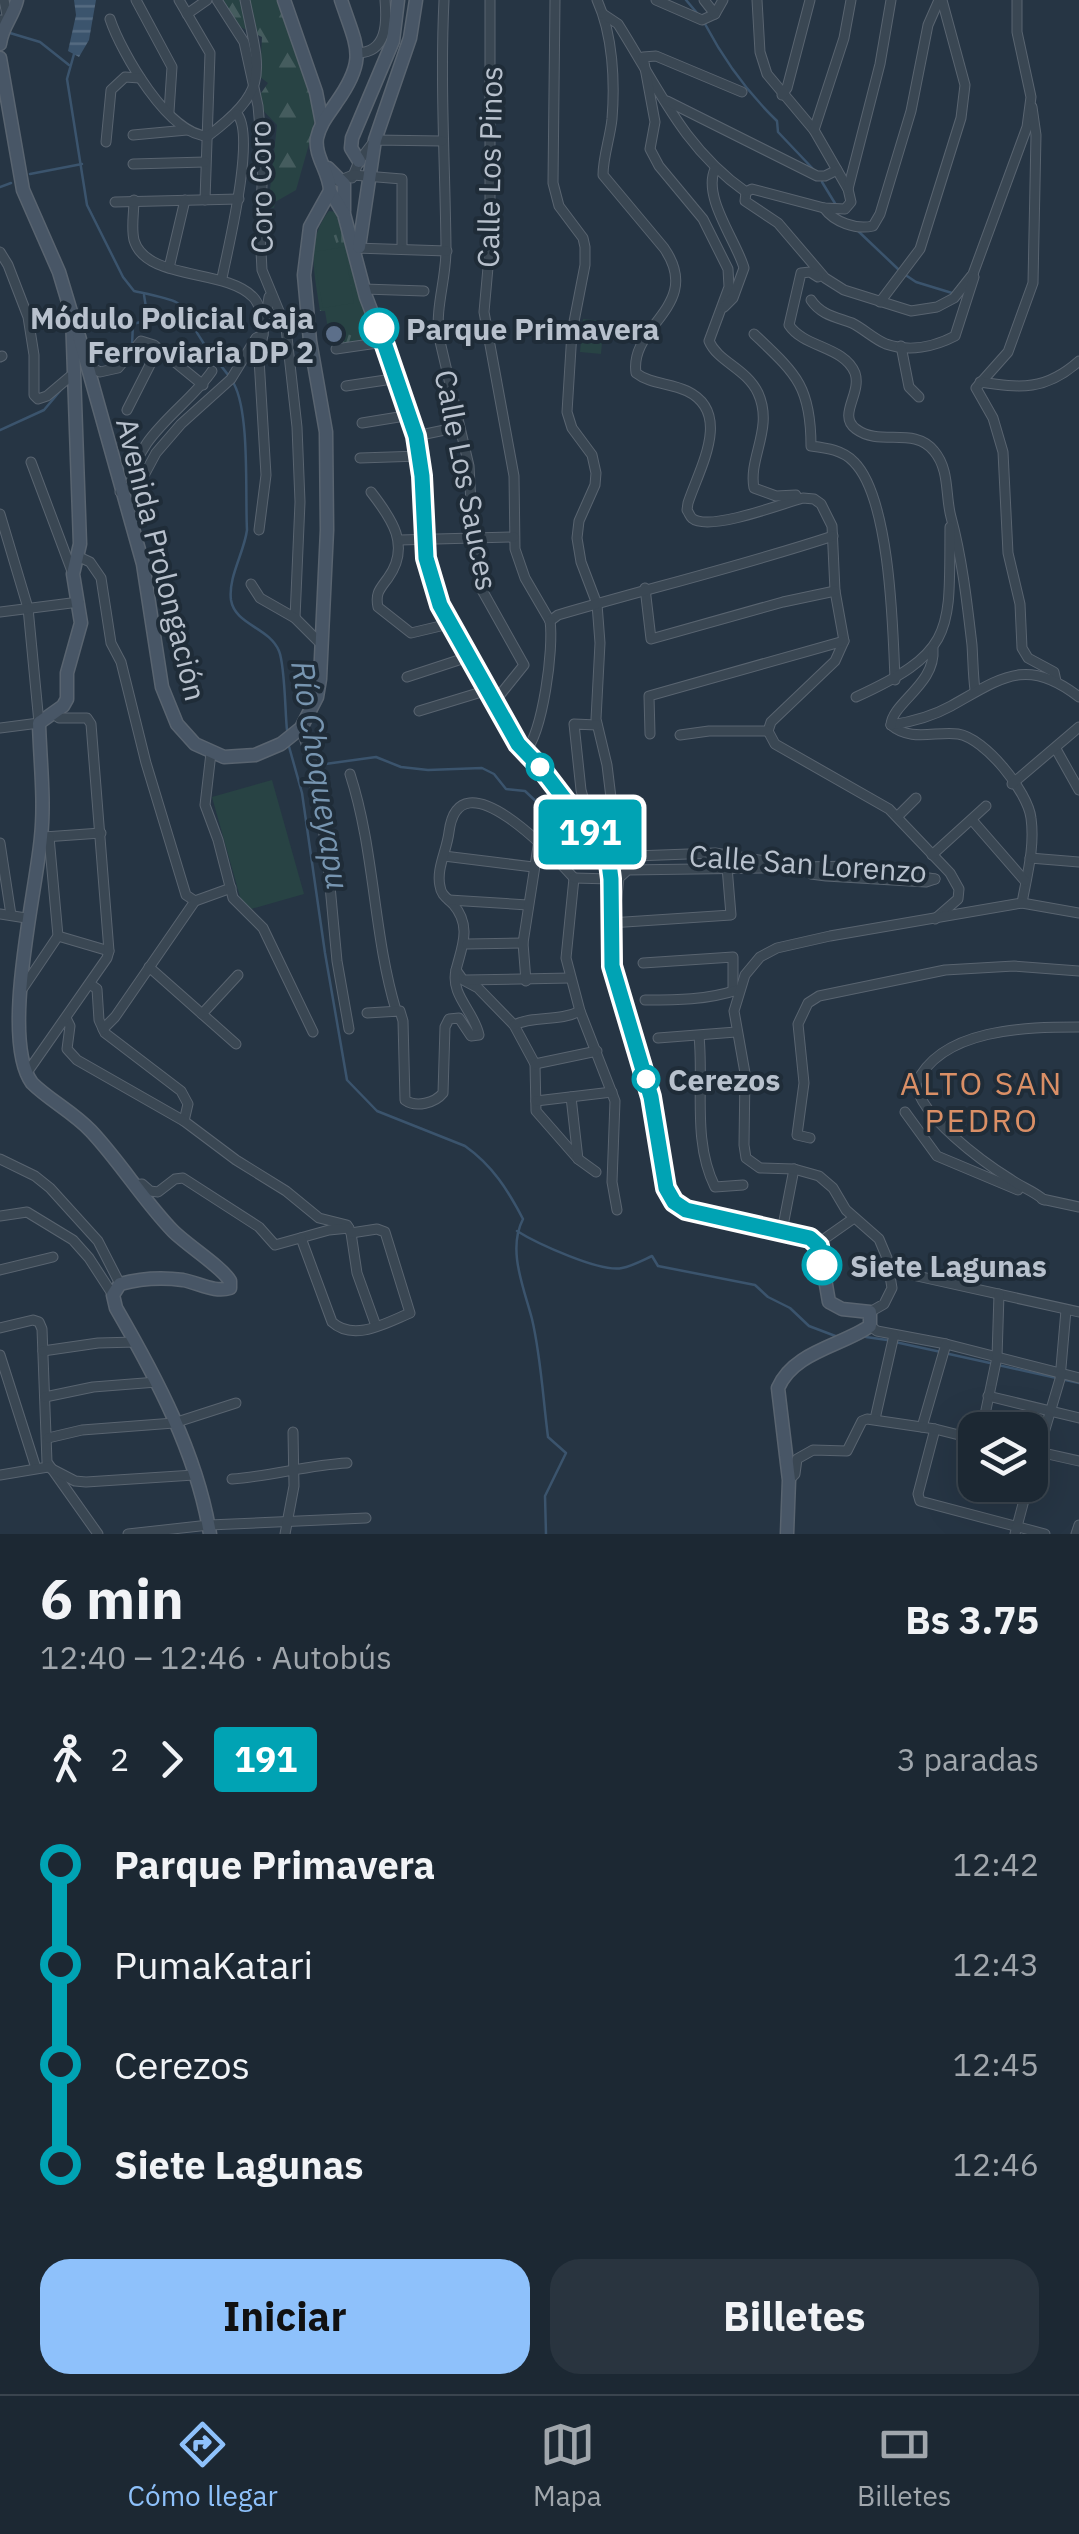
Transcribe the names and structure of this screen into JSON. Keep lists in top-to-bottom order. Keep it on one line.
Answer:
{"streets":{"street":["Calle Los Pinos","Coro Coro","Calle Los Sauces","Avenida Prolongación","Calle San Lorenzo"]},"districts":["ALTO SAN PEDRO"],"water":["Río Choqueyapu"],"places":["Parque Primavera","Módulo Policial Caja Ferroviaria DP 2","Cerezos","Siete Lagunas"],"lines":["bus line 191"],"page":{"on_map":"191","heading":["6 min","12:40 – 12:46 · Autobús","Bs 3.75"],"legs":["2","191","3 paradas"],"list":[{"name":"Parque Primavera","value":"12:42"},{"name":"PumaKatari","value":"12:43"},{"name":"Cerezos","value":"12:45"},{"name":"Siete Lagunas","value":"12:46"}],"buttons":["Iniciar","Billetes"],"tabs":["Cómo llegar","Mapa","Billetes"]}}
